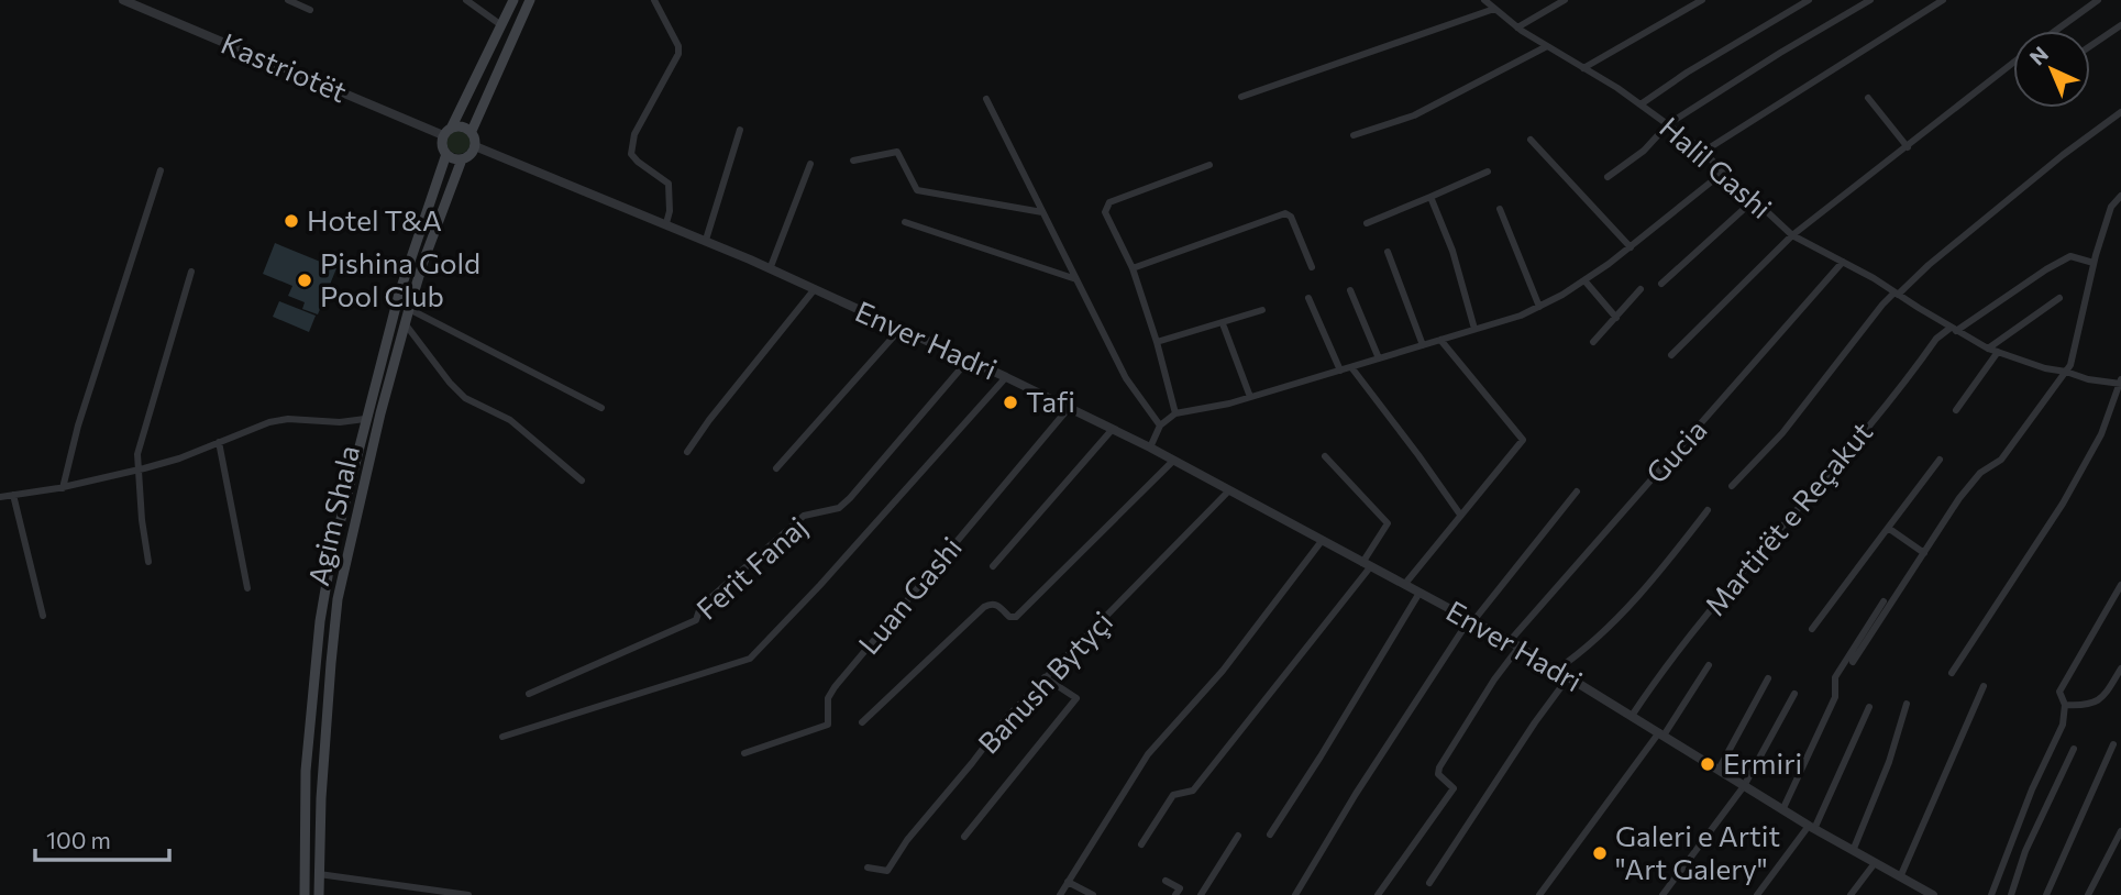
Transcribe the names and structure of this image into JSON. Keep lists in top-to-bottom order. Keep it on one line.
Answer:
{"streets":{"main road":["Agim Shala"],"street":["Kastriotët","Halil Gashi","Enver Hadri","Gucia","Martirët e Reçakut","Ferit Fanaj","Luan Gashi","Banush Bytyçi"]},"crossings":[["Kastriotët","Enver Hadri"],["Kastriotët","Agim Shala"],["Halil Gashi","Gucia"],["Halil Gashi","Martirët e Reçakut"],["Enver Hadri","Gucia"],["Enver Hadri","Agim Shala"],["Enver Hadri","Martirët e Reçakut"],["Enver Hadri","Ferit Fanaj"],["Enver Hadri","Luan Gashi"],["Enver Hadri","Banush Bytyçi"]],"places":["Hotel T&A","Pishina Gold Pool Club","Tafi","Ermiri","Galeri e Artit \"Art Galery\""],"scale_bar":"100 m","north":"top left"}
